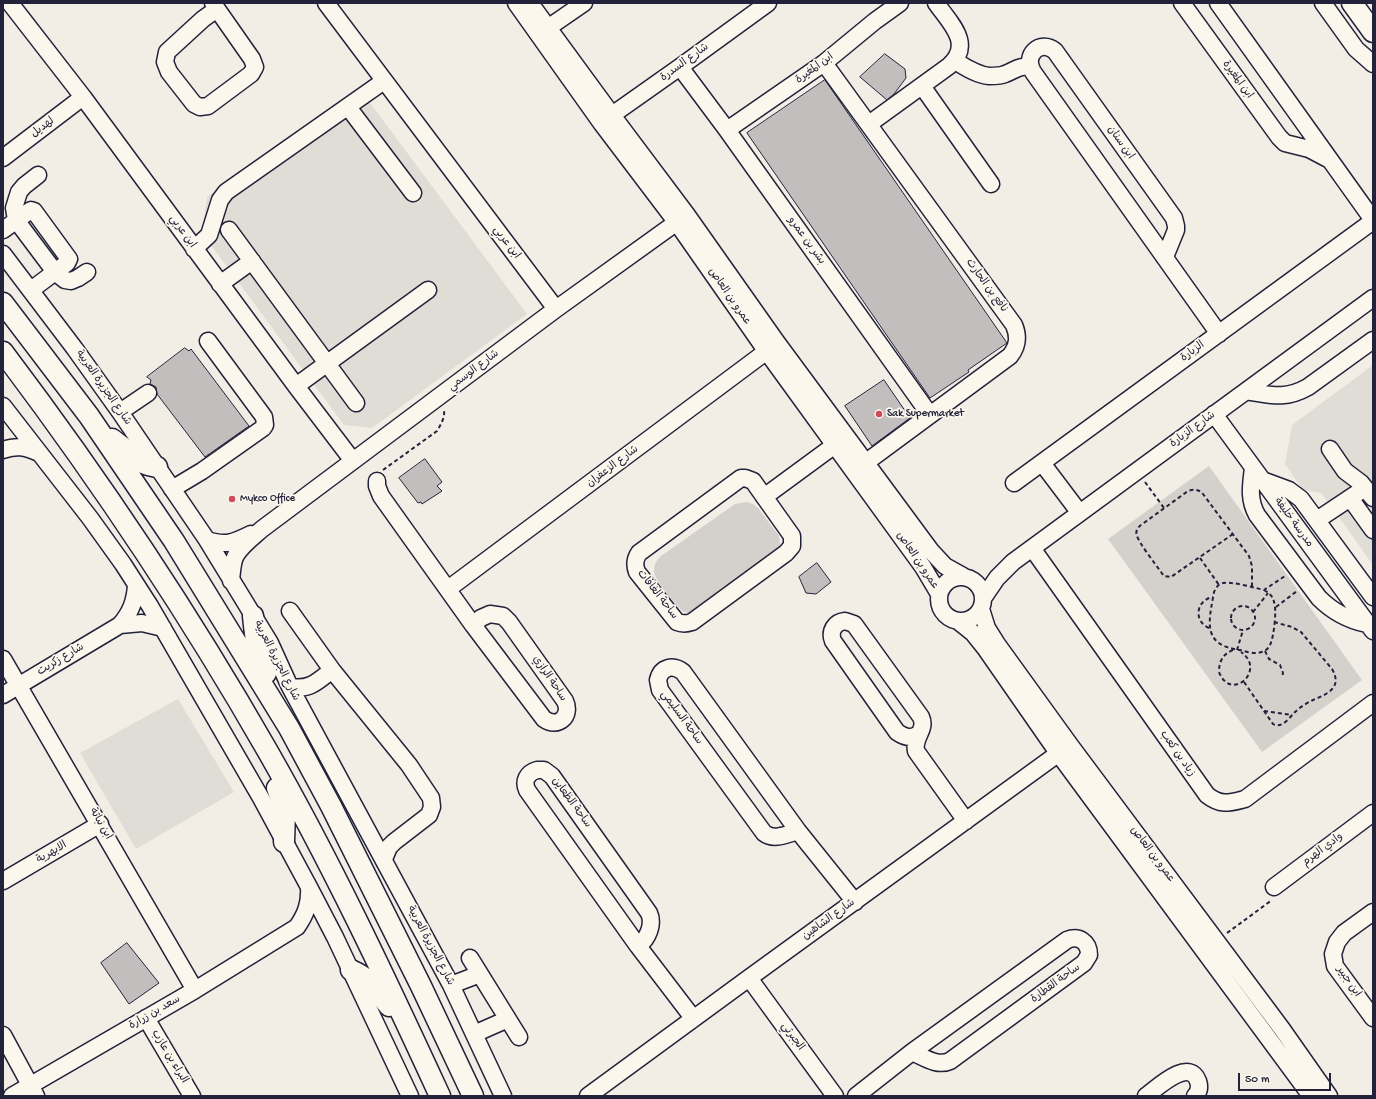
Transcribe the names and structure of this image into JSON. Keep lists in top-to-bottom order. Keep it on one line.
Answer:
{"streets":{"main road":["شارع الجزيرة العربية"],"street":["شارع السدرة","ابن المغيرة","لهديل","ابن سنان","ابن عربي","بشر بن عمرو","نافع بن الحارث","عمرو بن العاص","الزبارة","شارع الوسمي","شارع الزبارة","شارع الزعفران","مدرسة خليفة","ساحة الغافات","شارع زكريت","ساحة الرازي","ساحة السليمي","زياد بن كعب","ساحة الظعاين","ابن نباتة","وادي الهرم","الابهرية","شارع الشاهين","ابن جبير","ساحة القطارة","سعد بن زرارة","الجبرتي","البراء بن عازب"]},"crossings":[["شارع السدرة","بشر بن عمرو"],["شارع السدرة","عمرو بن العاص"],["ابن المغيرة","بشر بن عمرو"],["ابن المغيرة","نافع بن الحارث"],["ابن المغيرة","الزبارة"],["لهديل","ابن عربي"],["ابن عربي","شارع الوسمي"],["بشر بن عمرو","نافع بن الحارث"],["نافع بن الحارث","عمرو بن العاص"],["عمرو بن العاص","شارع الوسمي"],["عمرو بن العاص","شارع الزبارة"],["عمرو بن العاص","شارع الزعفران"],["عمرو بن العاص","شارع الشاهين"],["شارع الوسمي","شارع الجزيرة العربية"],["شارع الزبارة","مدرسة خليفة"],["شارع الزبارة","زياد بن كعب"],["شارع الزعفران","ساحة الرازي"],["شارع زكريت","ابن نباتة"],["ساحة السليمي","شارع الشاهين"],["ساحة الظعاين","شارع الشاهين"],["ابن نباتة","الابهرية"],["ابن نباتة","سعد بن زرارة"],["شارع الشاهين","الجبرتي"],["سعد بن زرارة","البراء بن عازب"]],"places":["Sak Supermarket","Mykco Office"],"scale_bar":"50 m"}
